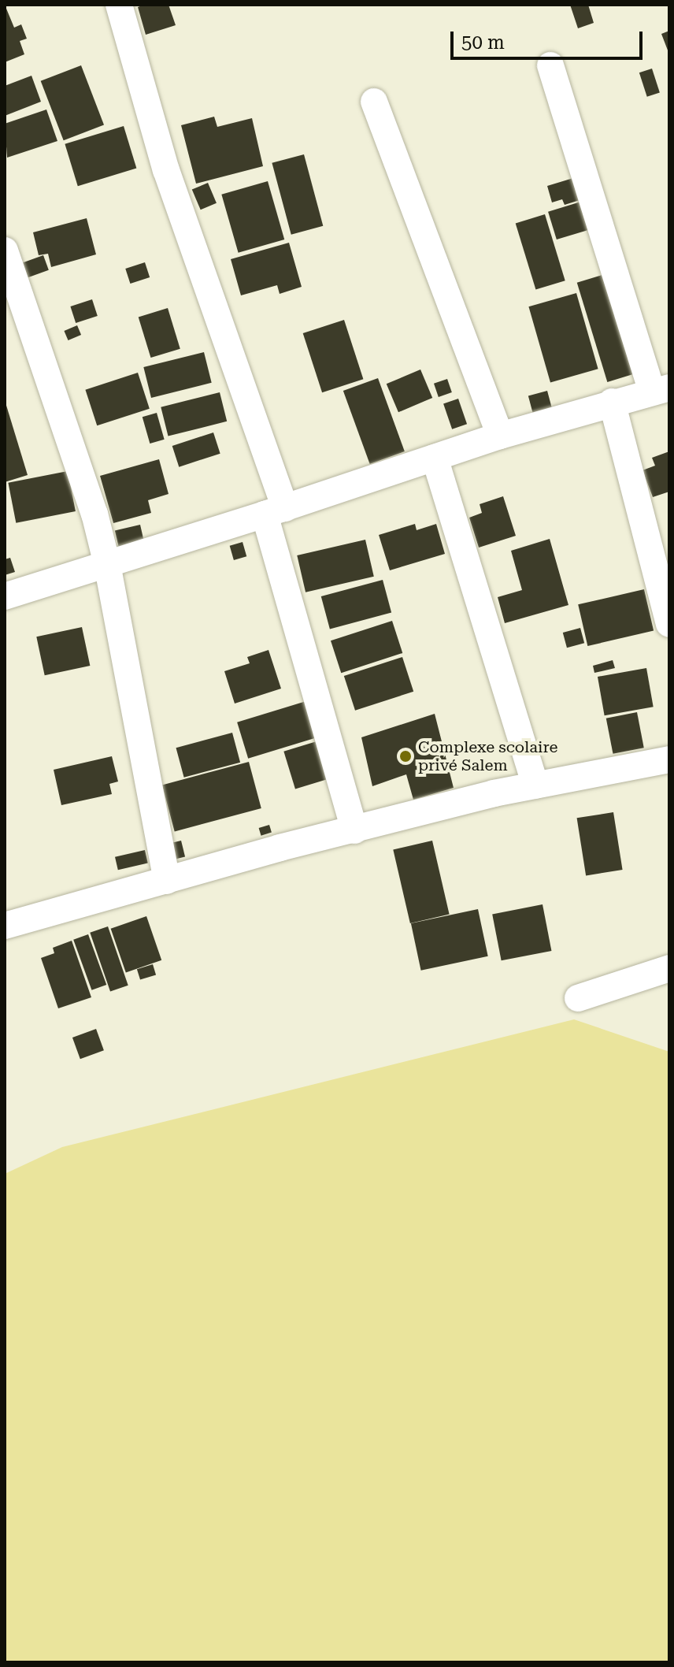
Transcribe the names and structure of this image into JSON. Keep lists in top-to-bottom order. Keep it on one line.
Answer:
{"places":["Complexe scolaire privé Salem"],"scale_bar":"50 m"}
